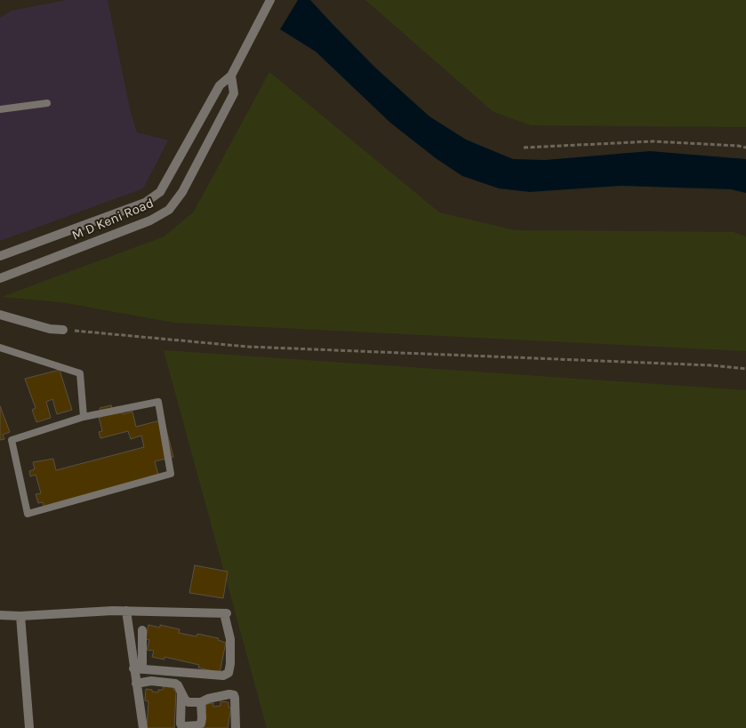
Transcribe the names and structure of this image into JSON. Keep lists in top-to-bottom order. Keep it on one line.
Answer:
{"streets":{"street":["M D Keni Road"]}}
